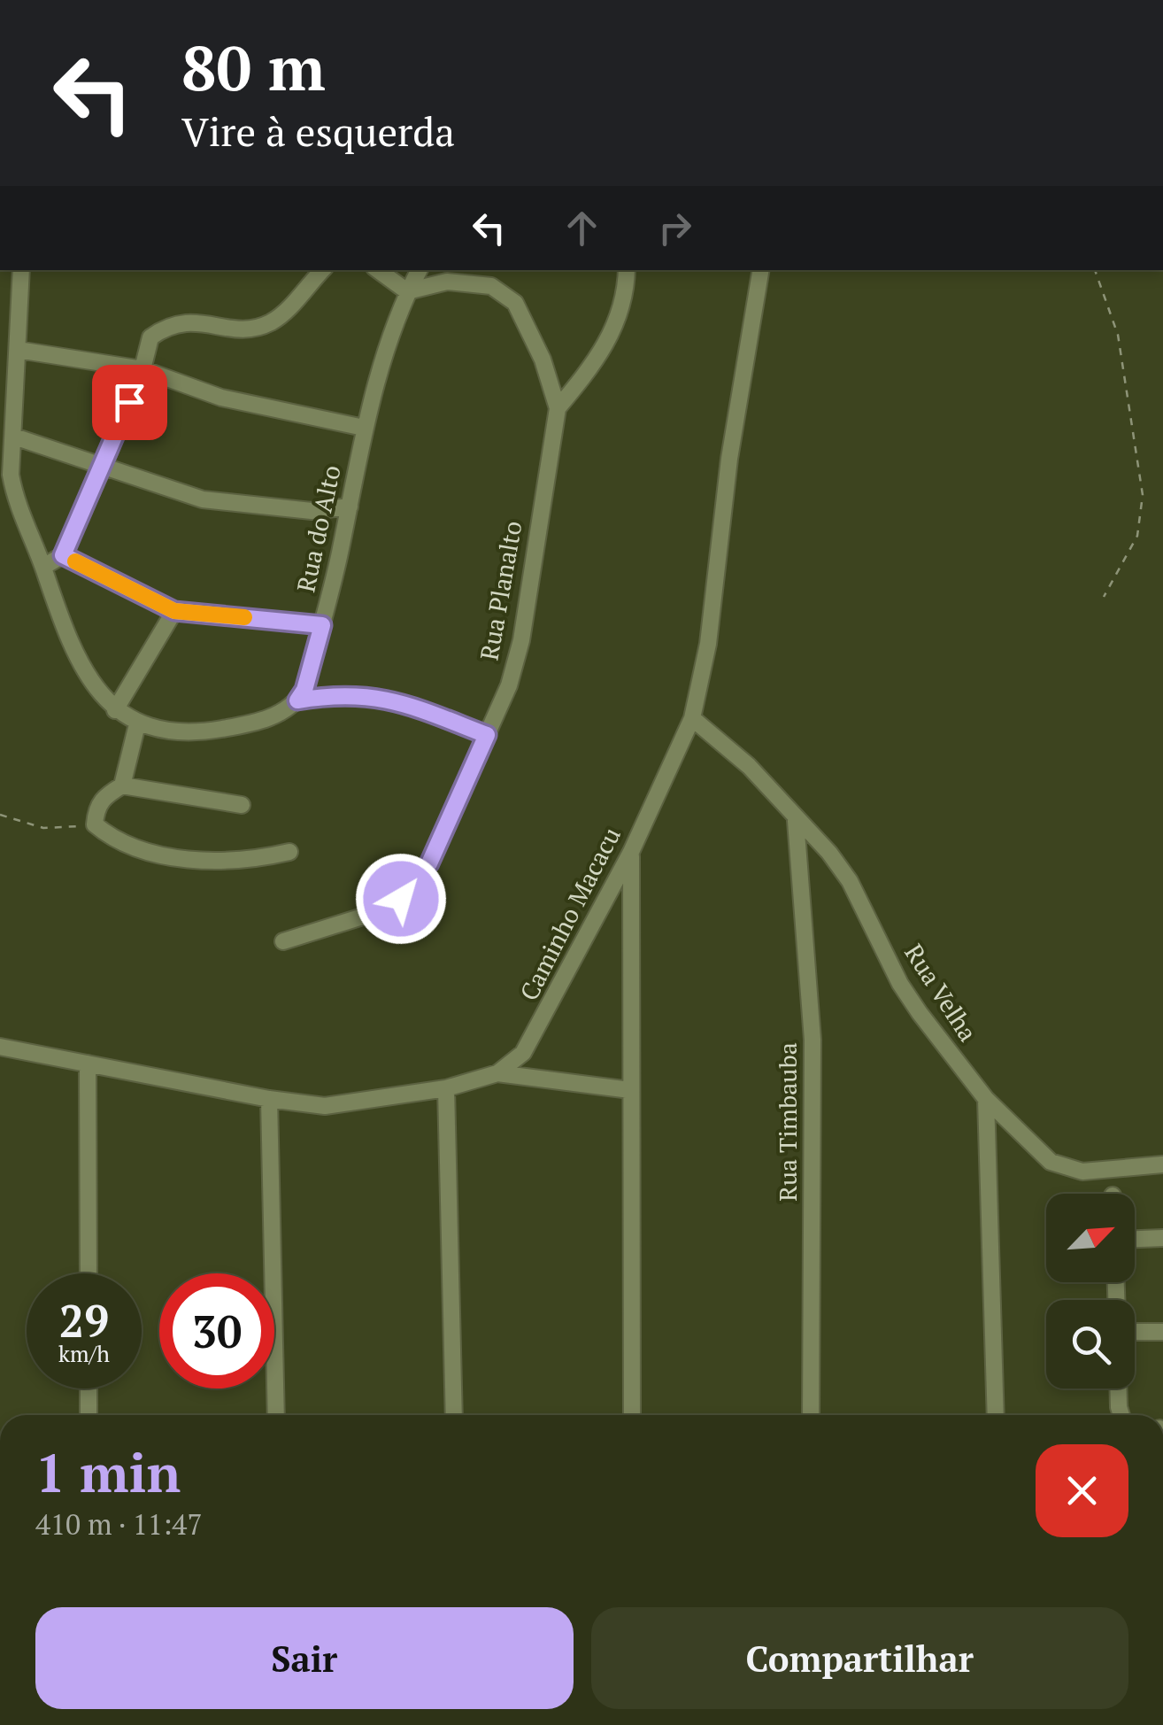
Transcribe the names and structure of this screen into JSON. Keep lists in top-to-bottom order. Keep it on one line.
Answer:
{"streets":{"street":["Rua do Alto","Rua Planalto","Caminho Macacu","Rua Velha","Rua Timbauba"]},"crossings":[["Rua do Alto","Rua Planalto"],["Caminho Macacu","Rua Velha"],["Rua Velha","Rua Timbauba"]],"north":"top right","page":{"turn":["80 m","Vire à esquerda"],"speed":"29 km/h","limit":"30","heading":["1 min","410 m · 11:47"],"buttons":["Sair","Compartilhar"]}}
